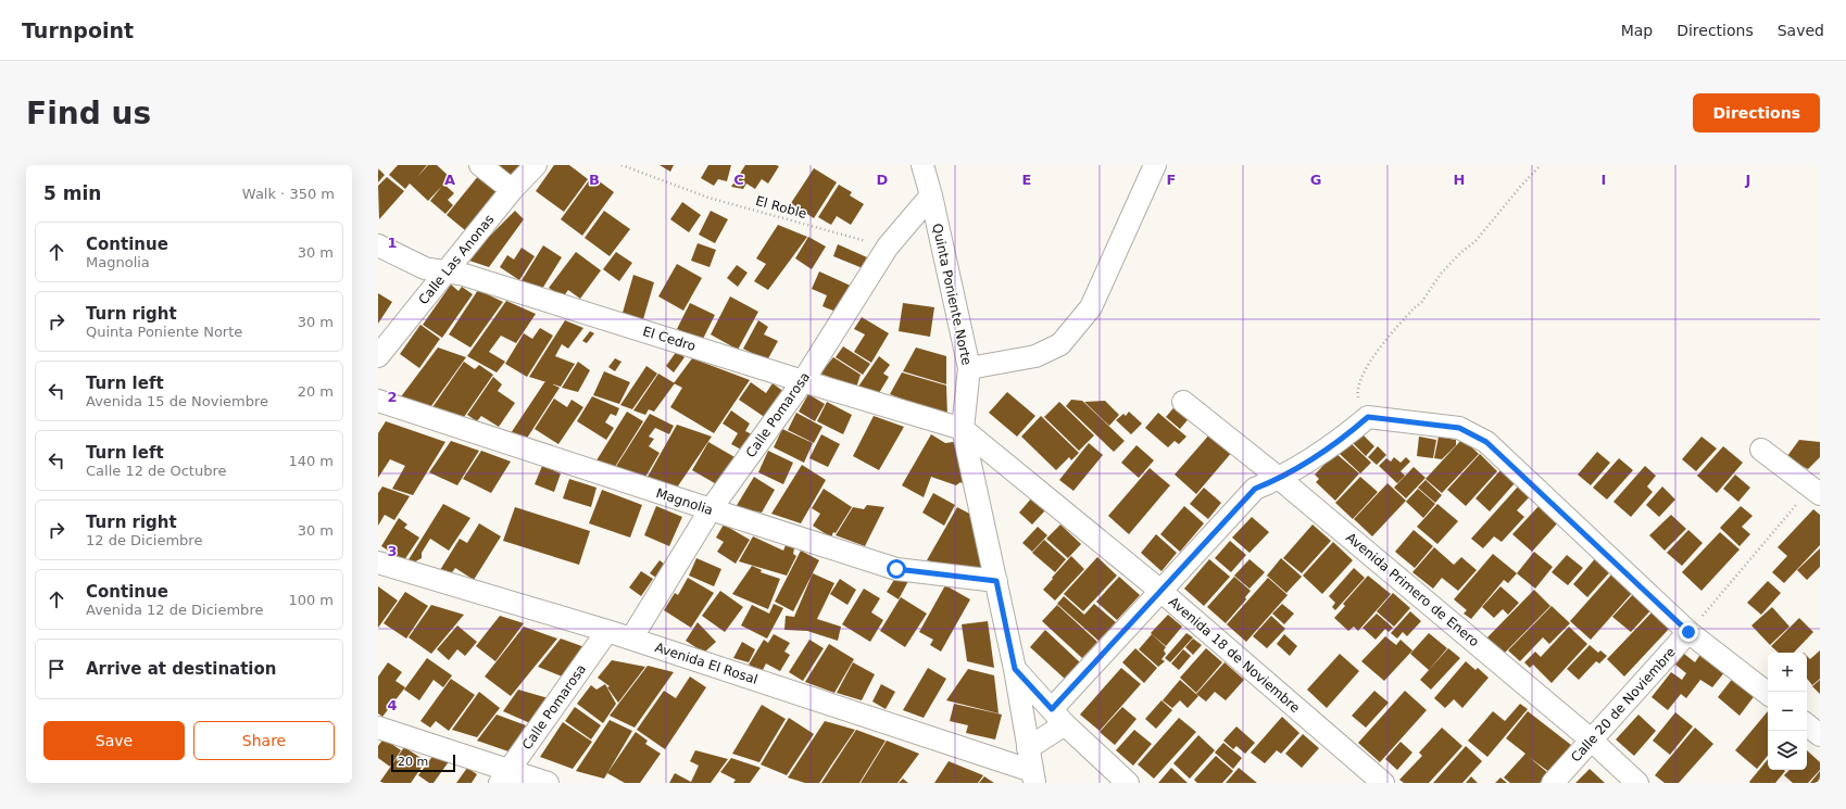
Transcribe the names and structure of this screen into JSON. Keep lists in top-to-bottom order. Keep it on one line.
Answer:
{"streets":{"street":["Calle Las Anonas","Quinta Poniente Norte","El Cedro","Calle Pomarosa","Magnolia","Avenida Primero de Enero","Avenida 18 de Noviembre","Avenida El Rosal","Calle 20 de Noviembre"],"path":["El Roble"]},"crossings":[["El Roble","Calle Pomarosa"],["Calle Las Anonas","El Cedro"],["Quinta Poniente Norte","El Cedro"],["Quinta Poniente Norte","Calle Pomarosa"],["Quinta Poniente Norte","Magnolia"],["Quinta Poniente Norte","Avenida 18 de Noviembre"],["Quinta Poniente Norte","Avenida El Rosal"],["El Cedro","Calle Pomarosa"],["El Cedro","Avenida 18 de Noviembre"],["Calle Pomarosa","Magnolia"],["Calle Pomarosa","Avenida El Rosal"],["Avenida Primero de Enero","Calle 20 de Noviembre"]],"scale_bar":"20 m","page":{"header":"Turnpoint","nav":["Map","Directions","Saved"],"buttons":["Directions",["Save","Share"]],"title":"Find us","heading":["5 min","Walk · 350 m"],"list":[["Continue","Magnolia","30 m"],["Turn right","Quinta Poniente Norte","30 m"],["Turn left","Avenida 15 de Noviembre","20 m"],["Turn left","Calle 12 de Octubre","140 m"],["Turn right","12 de Diciembre","30 m"],["Continue","Avenida 12 de Diciembre","100 m"],"Arrive at destination"],"map_buttons":["+","−"],"scale":"20 m"},"grid":{"columns":["A","B","C","D","E","F","G","H","I","J"],"rows":["1","2","3","4"]}}
